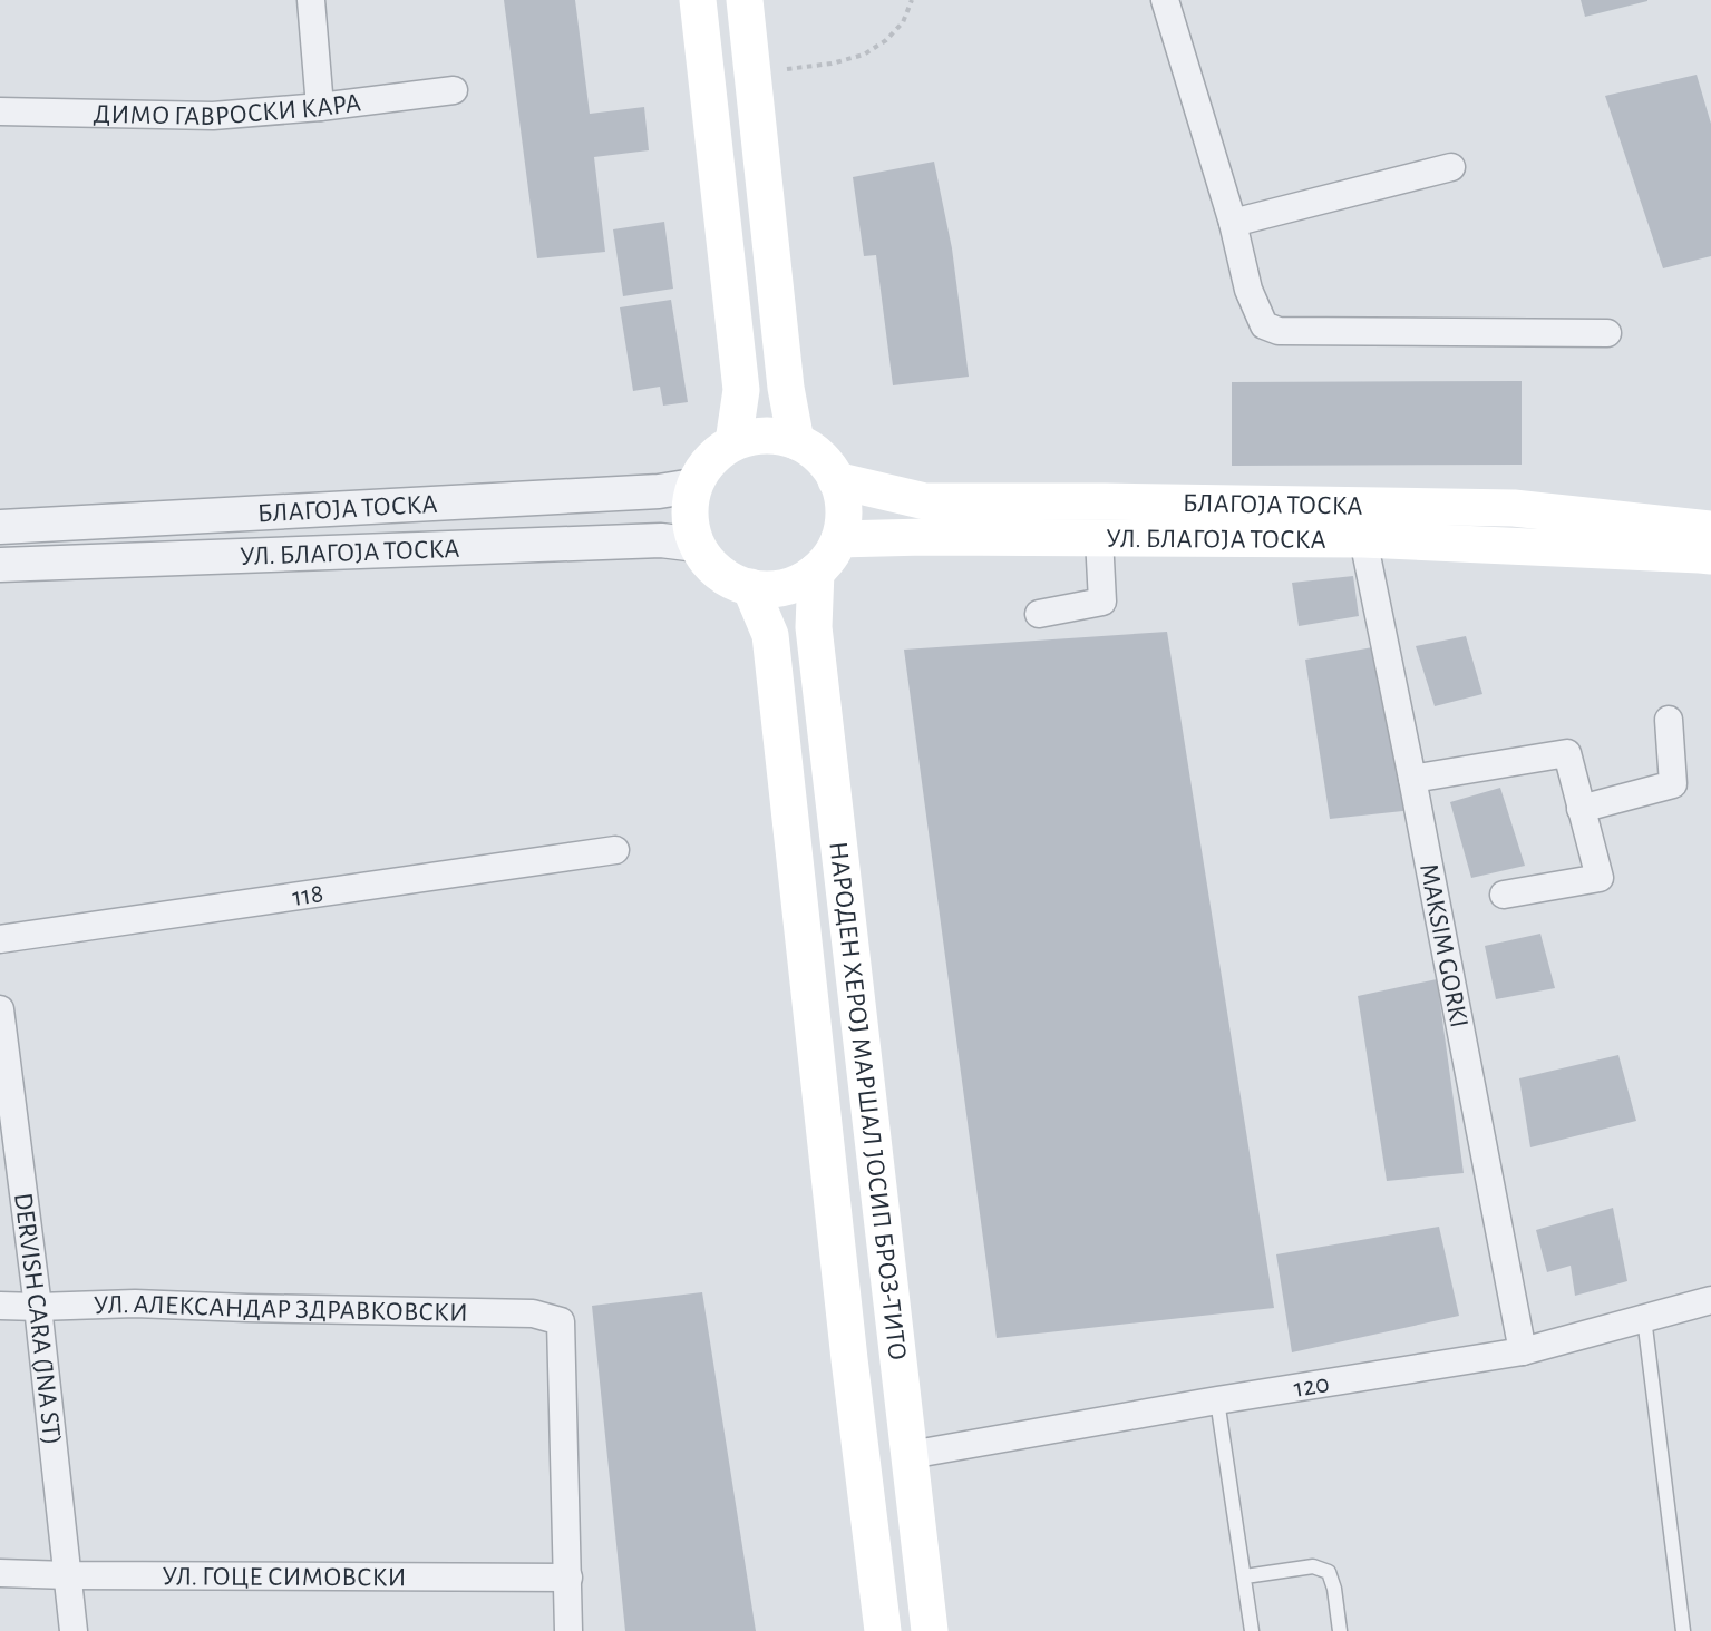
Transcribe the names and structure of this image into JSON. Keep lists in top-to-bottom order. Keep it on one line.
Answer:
{"streets":{"main road":["БЛАГОЈА ТОСКА","УЛ. БЛАГОЈА ТОСКА","НАРОДЕН ХЕРОЈ МАРШАЛ ЈОСИП БРОЗ-ТИТО"],"street":["ДИМО ГАВРОСКИ КАРА","118","MAKSIM GORKI","УЛ. АЛЕКСАНДАР ЗДРАВКОВСКИ","DERVISH CARA (JNA ST)","120","УЛ. ГОЦЕ СИМОВСКИ"]},"crossings":[["БЛАГОЈА ТОСКА","УЛ. БЛАГОЈА ТОСКА"],["БЛАГОЈА ТОСКА","НАРОДЕН ХЕРОЈ МАРШАЛ ЈОСИП БРОЗ-ТИТО"],["УЛ. БЛАГОЈА ТОСКА","MAKSIM GORKI"],["УЛ. БЛАГОЈА ТОСКА","НАРОДЕН ХЕРОЈ МАРШАЛ ЈОСИП БРОЗ-ТИТО"],["MAKSIM GORKI","120"],["НАРОДЕН ХЕРОЈ МАРШАЛ ЈОСИП БРОЗ-ТИТО","120"],["УЛ. АЛЕКСАНДАР ЗДРАВКОВСКИ","DERVISH CARA (JNA ST)"],["УЛ. АЛЕКСАНДАР ЗДРАВКОВСКИ","УЛ. ГОЦЕ СИМОВСКИ"],["DERVISH CARA (JNA ST)","УЛ. ГОЦЕ СИМОВСКИ"]]}
